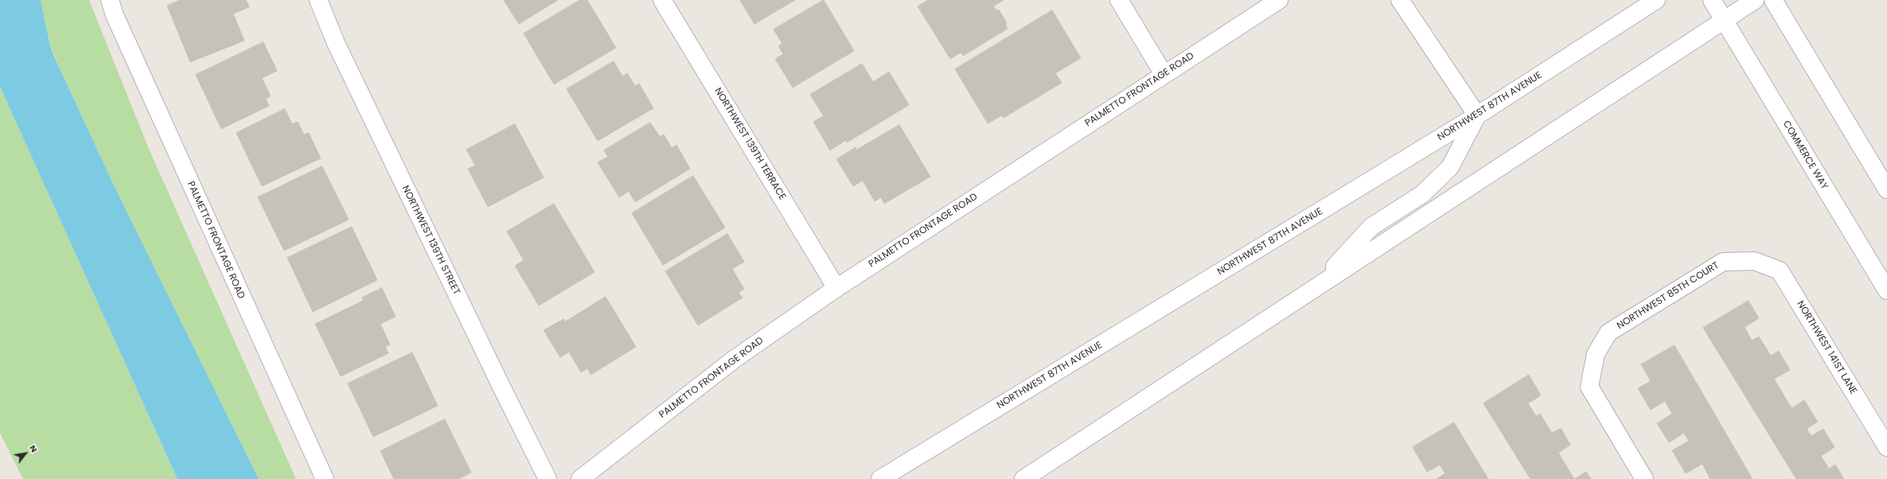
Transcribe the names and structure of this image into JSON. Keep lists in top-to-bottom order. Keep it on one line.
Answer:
{"streets":{"street":["PALMETTO FRONTAGE ROAD","NORTHWEST 87TH AVENUE","NORTHWEST 139TH TERRACE","COMMERCE WAY","NORTHWEST 139TH STREET","NORTHWEST 85TH COURT","NORTHWEST 141ST LANE"]},"crossings":[["PALMETTO FRONTAGE ROAD","NORTHWEST 139TH TERRACE"],["NORTHWEST 85TH COURT","NORTHWEST 141ST LANE"]],"north":"top right"}
